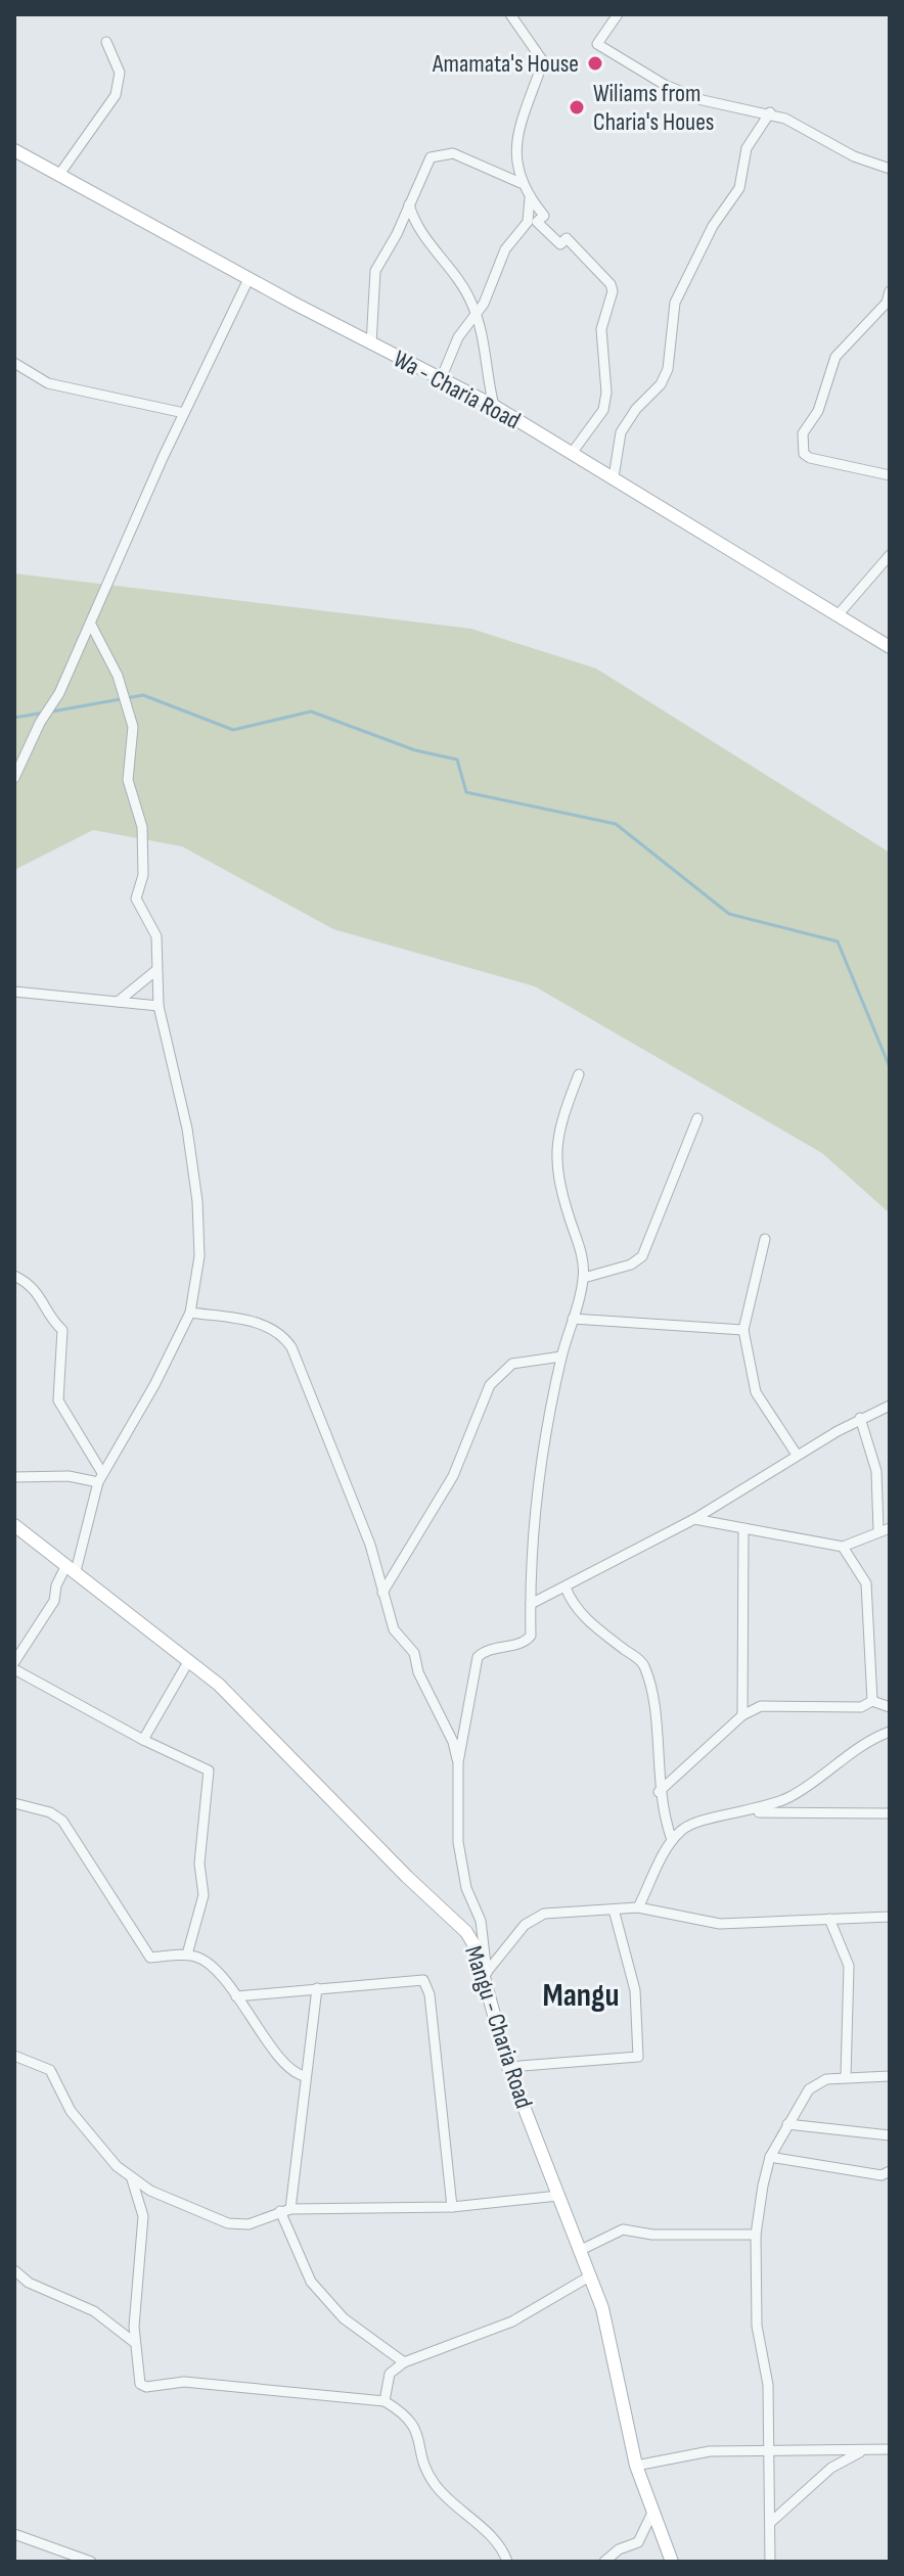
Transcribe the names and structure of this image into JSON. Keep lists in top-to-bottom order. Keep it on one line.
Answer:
{"streets":{"street":["Wa - Charia Road","Mangu - Charia Road"]},"districts":["Mangu"],"places":["Amamata's House","Wiliams from Charia's Houes"]}
